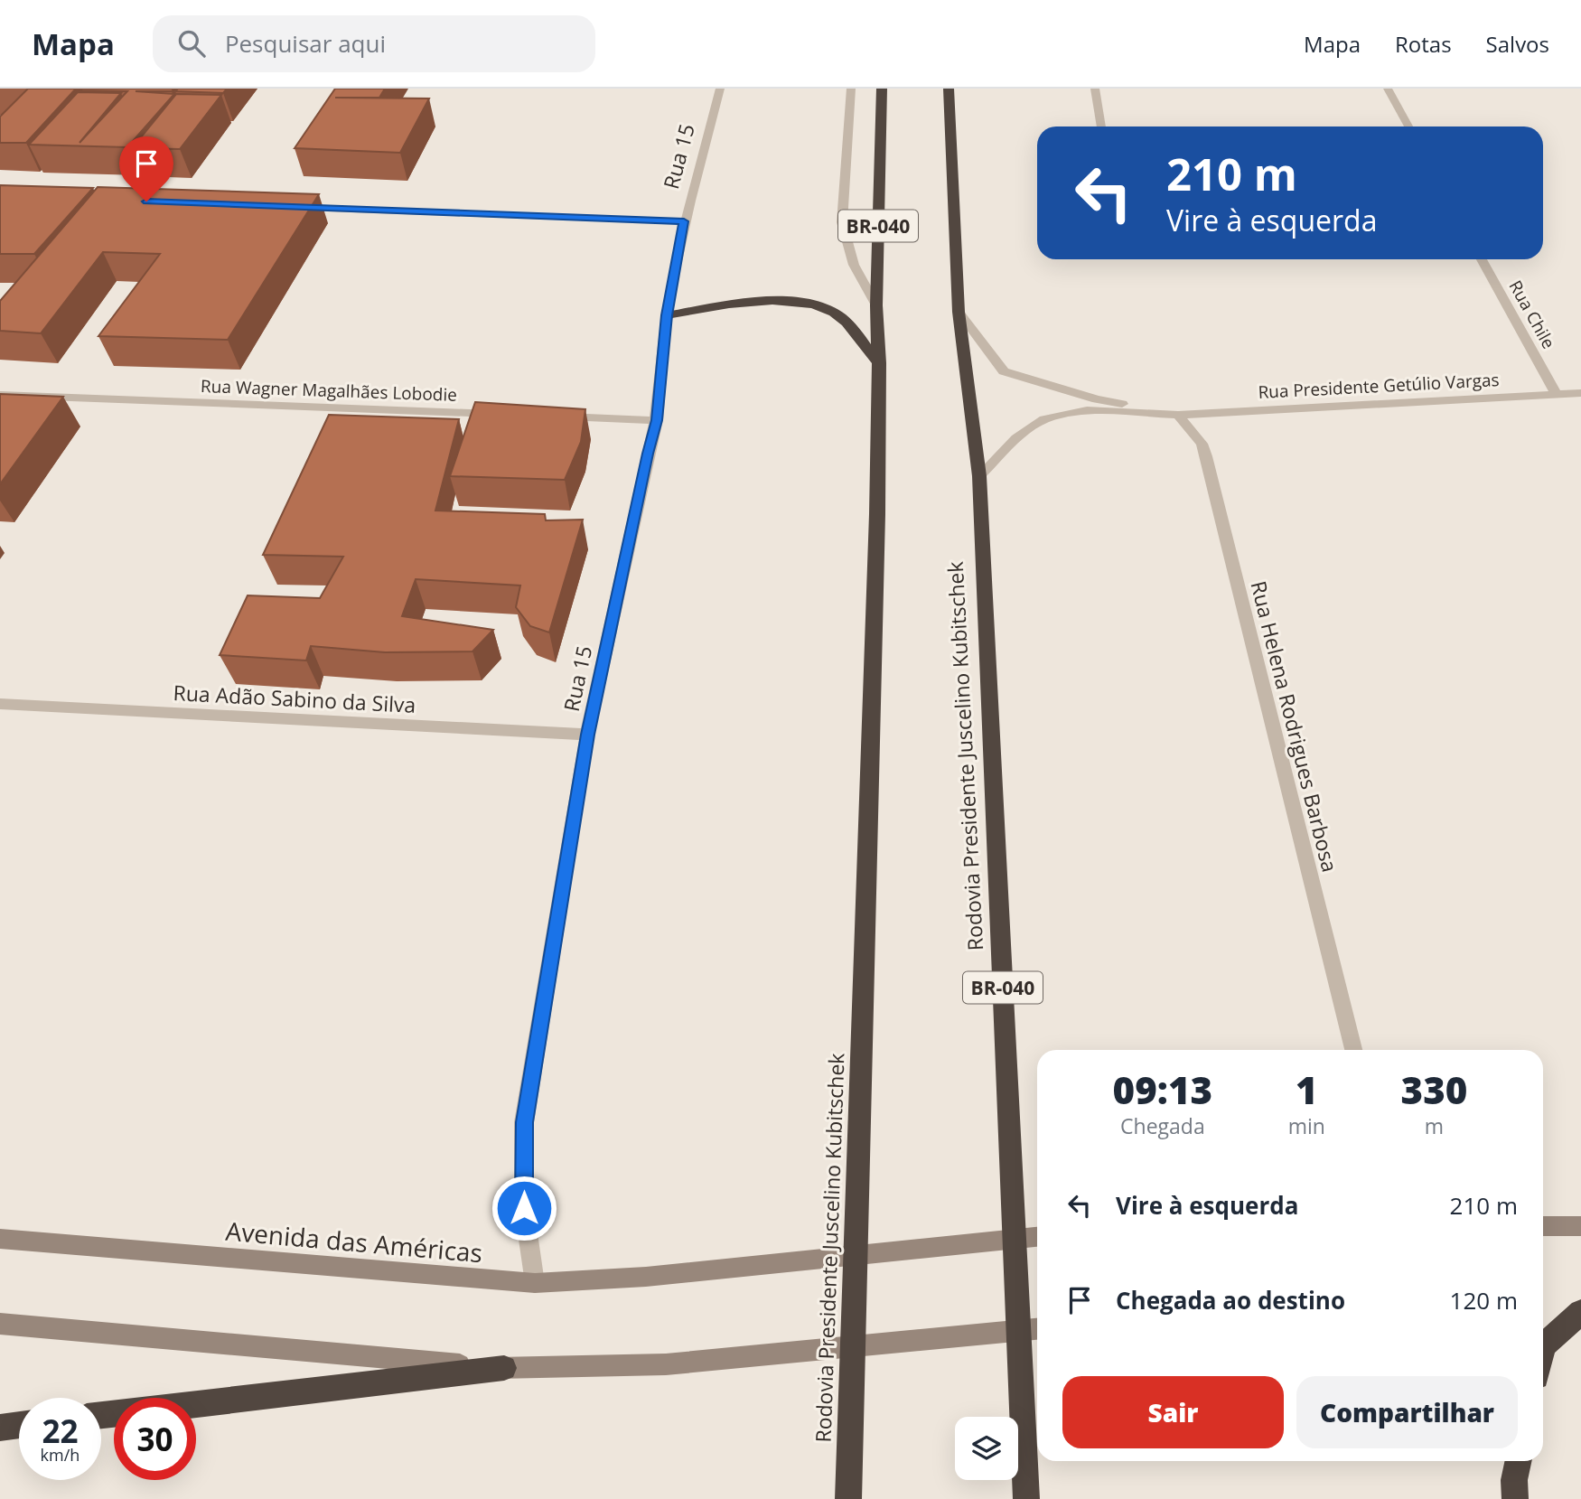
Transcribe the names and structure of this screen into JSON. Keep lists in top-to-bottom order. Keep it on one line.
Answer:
{"streets":{"highway":["BR-040","Rodovia Presidente Juscelino Kubitschek"],"main road":["Avenida das Américas"],"street":["Rua 15","Rua Chile","Rua Presidente Getúlio Vargas","Rua Wagner Magalhães Lobodie","Rua Adão Sabino da Silva","Rua Helena Rodrigues Barbosa"]},"crossings":[["Rua 15","Rua Adão Sabino da Silva"],["Rua 15","Avenida das Américas"],["Rua Chile","Rua Presidente Getúlio Vargas"],["Rua Presidente Getúlio Vargas","Rua Helena Rodrigues Barbosa"],["Rua Presidente Getúlio Vargas","Rodovia Presidente Juscelino Kubitschek"]],"page":{"header":"Mapa","search":"Pesquisar aqui","nav":["Mapa","Rotas","Salvos"],"turn":["210 m","Vire à esquerda"],"eta":["09:13","Chegada","1","min","330","m"],"list":[{"name":"Vire à esquerda","value":"210 m"},{"name":"Chegada ao destino","value":"120 m"}],"buttons":["Sair","Compartilhar"],"speed":"22 km/h","limit":"30"}}
